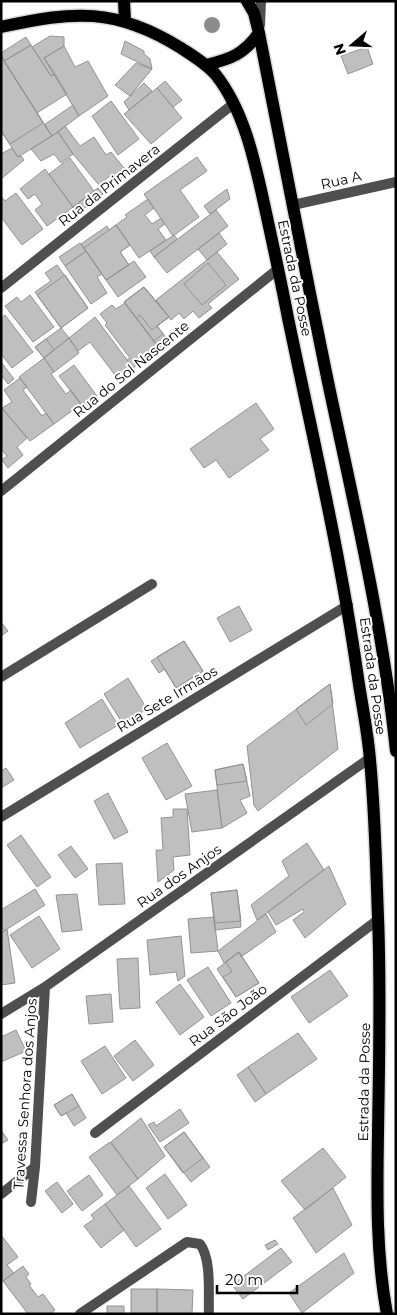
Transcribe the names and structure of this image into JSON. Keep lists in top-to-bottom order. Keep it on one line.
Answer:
{"streets":{"main road":["Estrada da Posse"],"street":["Rua A","Rua da Primavera","Rua do Sol Nascente","Rua Sete Irmãos","Rua dos Anjos","Rua São João","Travessa Senhora dos Anjos"]},"crossings":[["Rua A","Estrada da Posse"],["Rua da Primavera","Estrada da Posse"],["Estrada da Posse","Rua do Sol Nascente"],["Estrada da Posse","Rua Sete Irmãos"],["Estrada da Posse","Rua dos Anjos"],["Estrada da Posse","Rua São João"],["Rua dos Anjos","Travessa Senhora dos Anjos"]],"scale_bar":"20 m","north":"left"}
